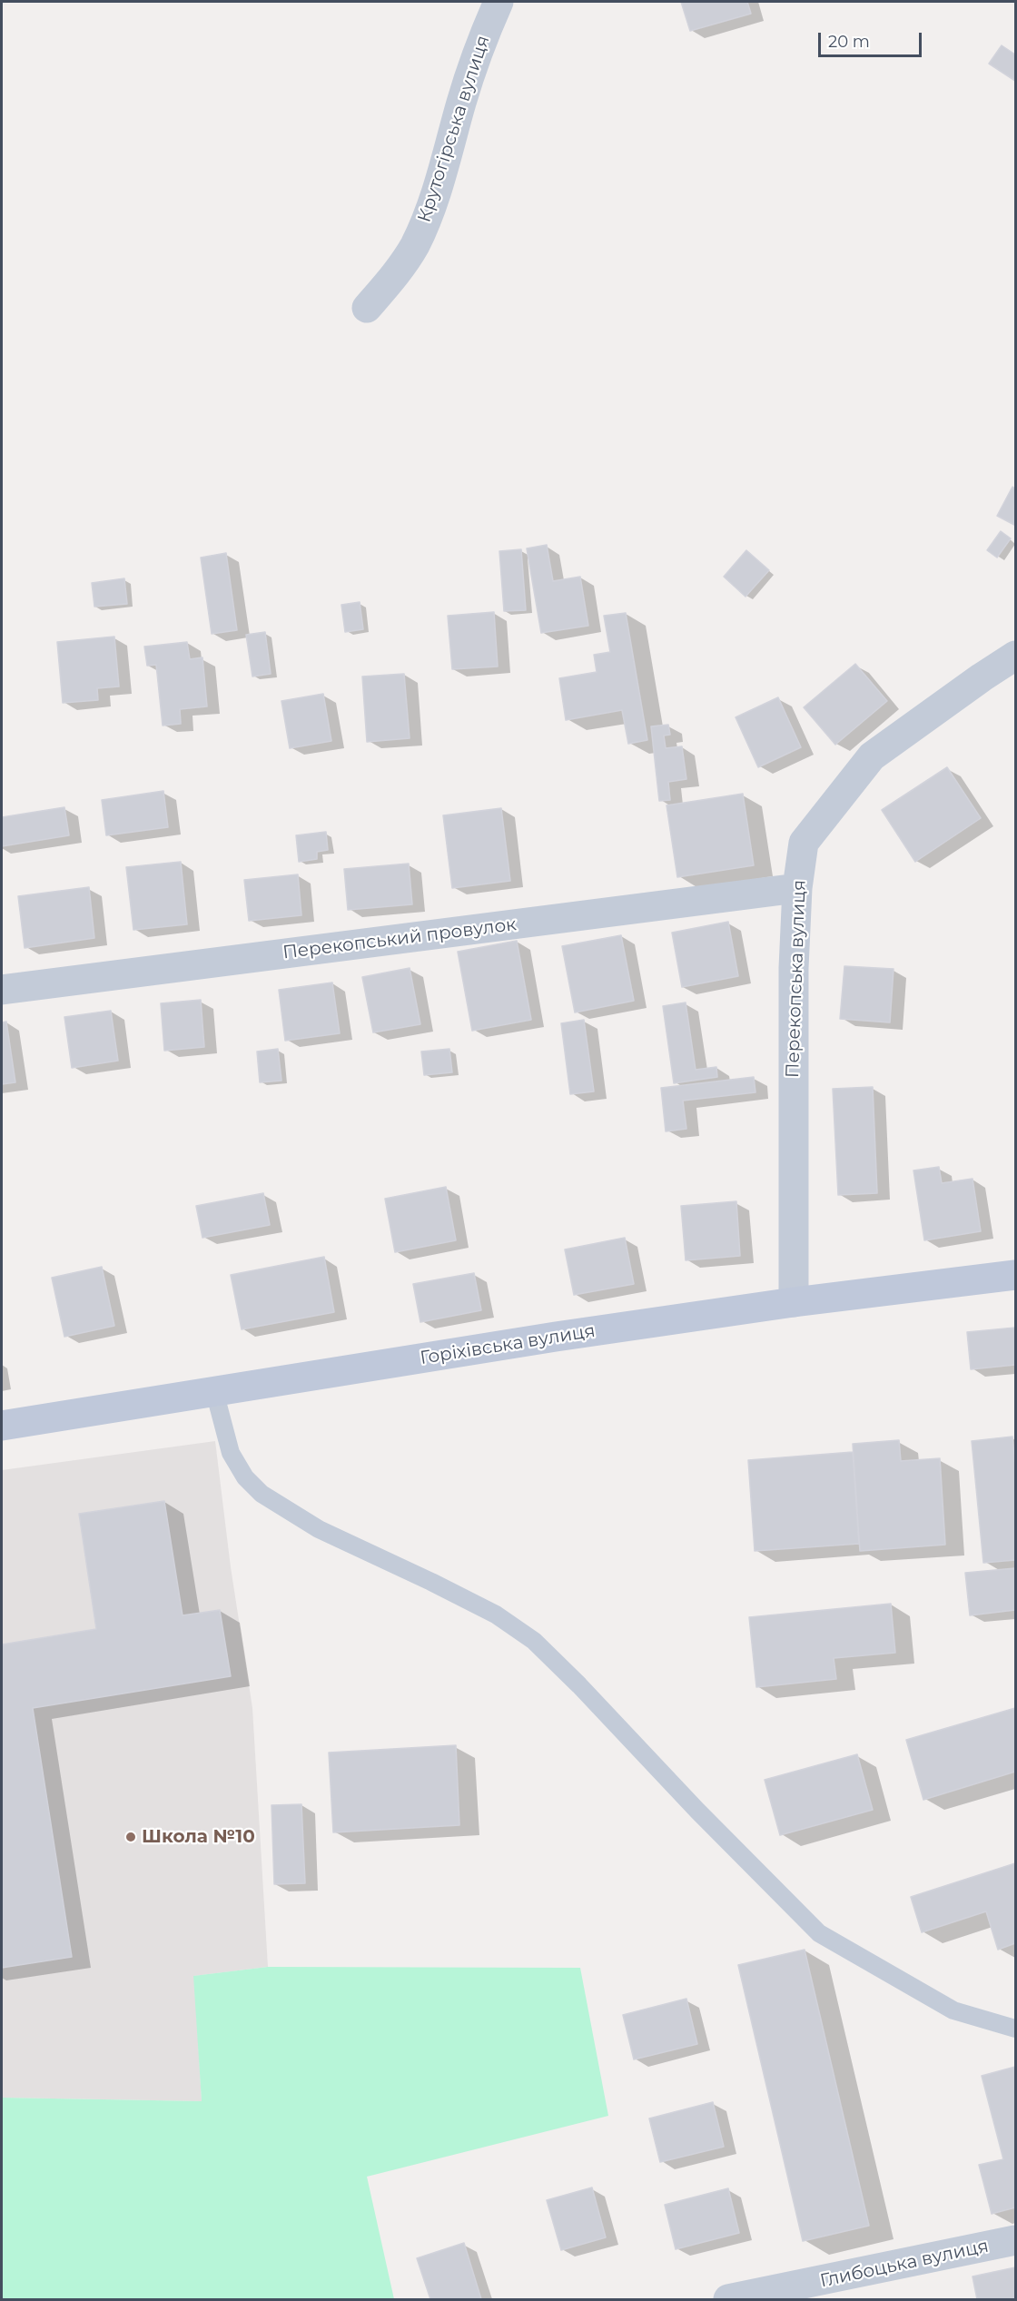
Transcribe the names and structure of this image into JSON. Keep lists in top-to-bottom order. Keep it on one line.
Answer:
{"streets":{"street":["Крутогірська вулиця","Перекопський провулок","Перекопська вулиця","Горіхівська вулиця","Глибоцька вулиця"]},"crossings":[["Перекопський провулок","Перекопська вулиця"],["Перекопська вулиця","Горіхівська вулиця"]],"places":["Школа №10"],"scale_bar":"20 m"}
